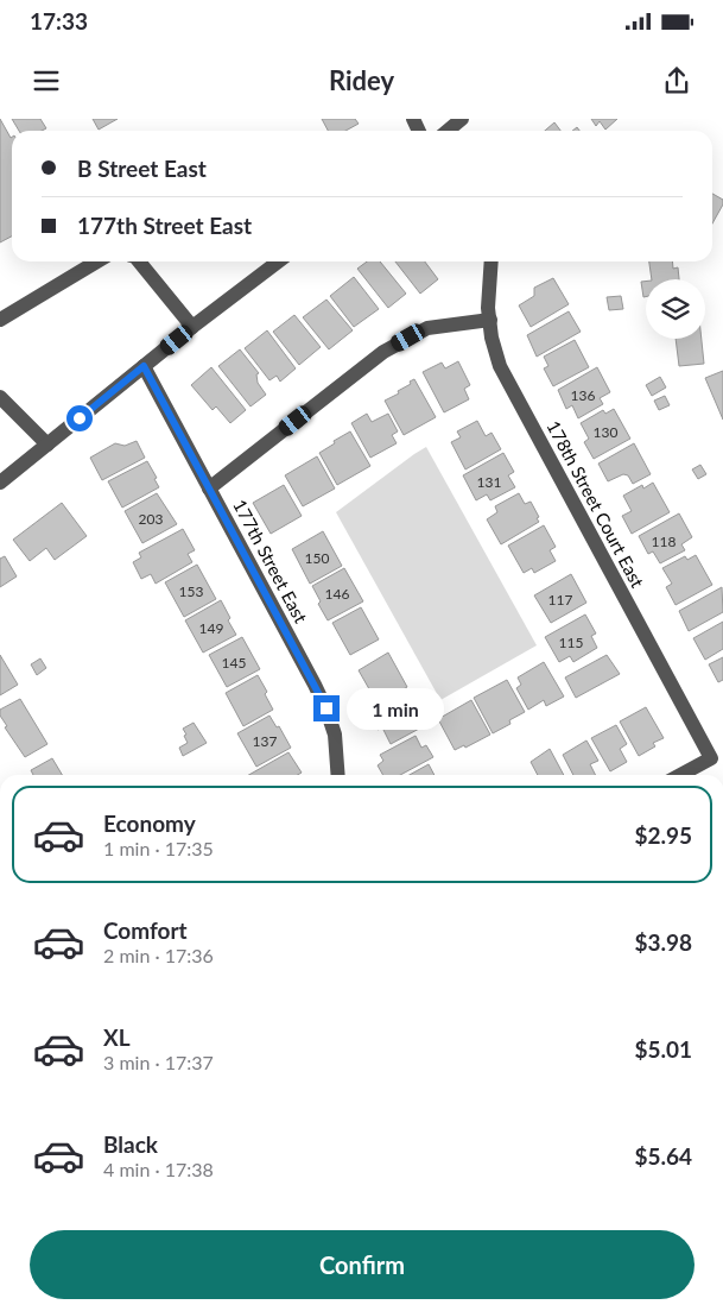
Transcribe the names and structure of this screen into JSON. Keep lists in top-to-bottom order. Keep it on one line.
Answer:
{"streets":{"street":["178th Street Court East","177th Street East"]},"house_numbers":["136","130","131","203","118","150","153","146","117","149","115","145","137"],"page":{"status":"17:33","header":"Ridey","banner":["B Street East","177th Street East"],"bubble":"1 min","list":[{"name":"Economy","note":"1 min · 17:35","value":"$2.95"},{"name":"Comfort","note":"2 min · 17:36","value":"$3.98"},{"name":"XL","note":"3 min · 17:37","value":"$5.01"},{"name":"Black","note":"4 min · 17:38","value":"$5.64"}],"buttons":"Confirm"}}
